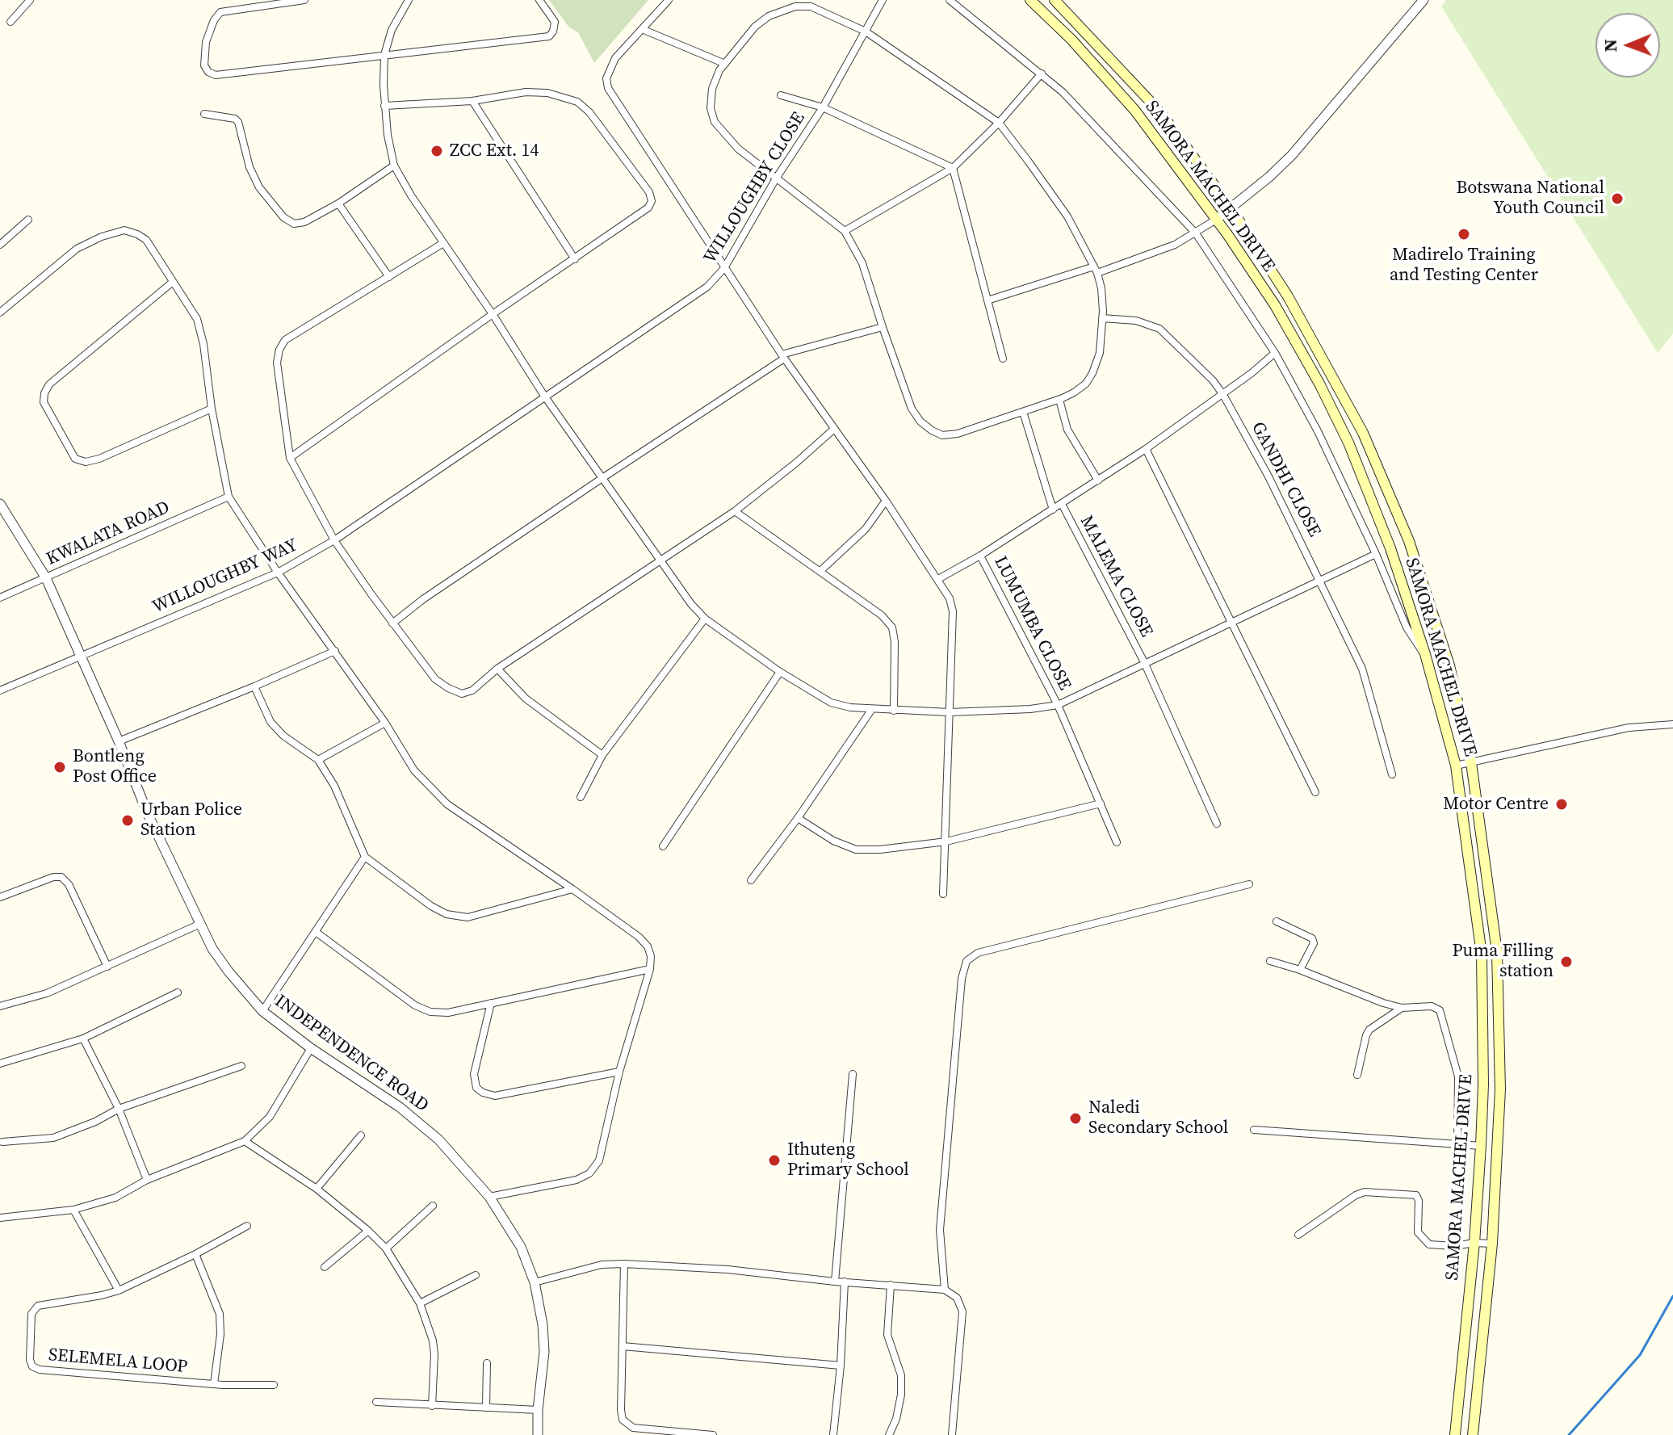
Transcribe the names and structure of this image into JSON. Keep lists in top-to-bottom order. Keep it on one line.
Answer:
{"streets":{"main road":["SAMORA MACHEL DRIVE"],"street":["WILLOUGHBY CLOSE","GANDHI CLOSE","KWALATA ROAD","WILLOUGHBY WAY","MALEMA CLOSE","LUMUMBA CLOSE","INDEPENDENCE ROAD","SELEMELA LOOP"]},"crossings":[["WILLOUGHBY CLOSE","WILLOUGHBY WAY"],["KWALATA ROAD","INDEPENDENCE ROAD"],["WILLOUGHBY WAY","INDEPENDENCE ROAD"]],"places":["ZCC Ext. 14","Botswana National Youth Council","Madirelo Training and Testing Center","Bontleng Post Office","Motor Centre","Urban Police Station","Puma Filling station","Naledi Secondary School","Ithuteng Primary School"],"north":"left"}
